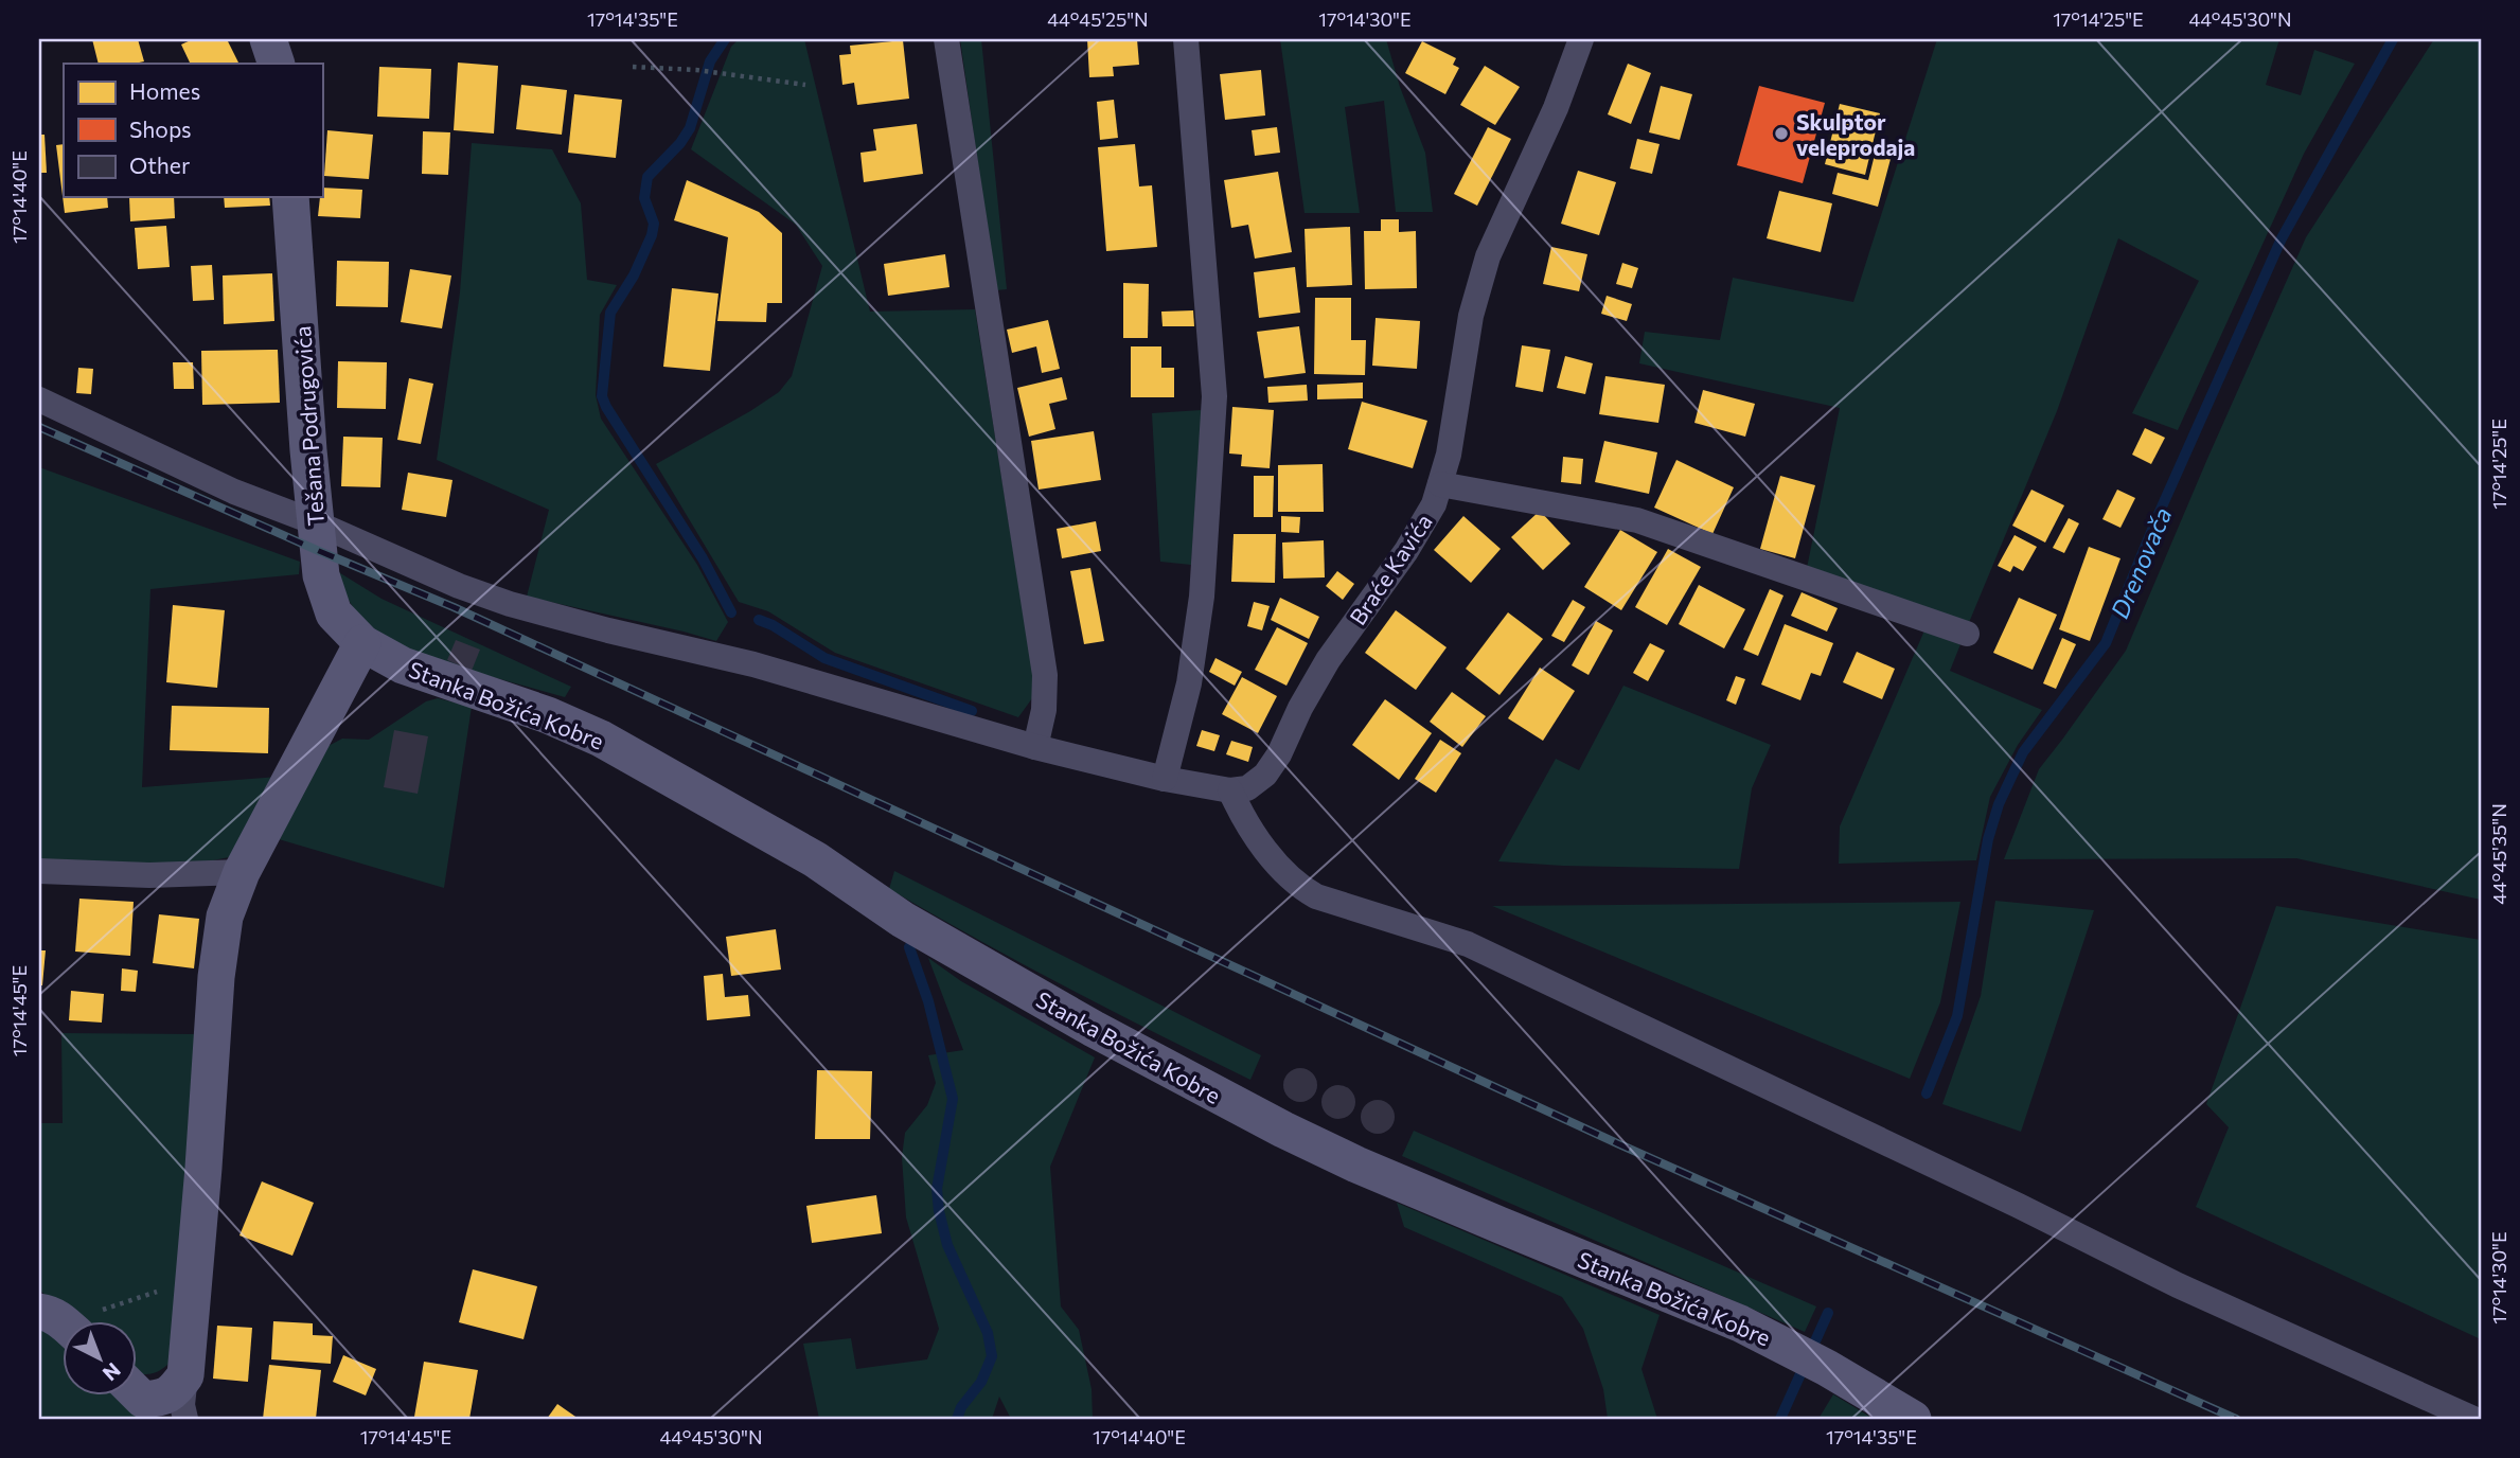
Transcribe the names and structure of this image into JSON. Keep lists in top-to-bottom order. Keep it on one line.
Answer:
{"streets":{"street":["Tešana Podrugovića","Braće Kavića","Stanka Božića Kobre"]},"crossings":[["Tešana Podrugovića","Stanka Božića Kobre"]],"water":["Drenovača"],"places":["Skulptor veleprodaja"],"legend":["Homes","Shops","Other"],"north":"bottom right","coordinates":["17°14'35\"E","44°45'25\"N","17°14'30\"E","17°14'25\"E","44°45'30\"N","17°14'40\"E","44°45'35\"N","17°14'45\"E"]}
